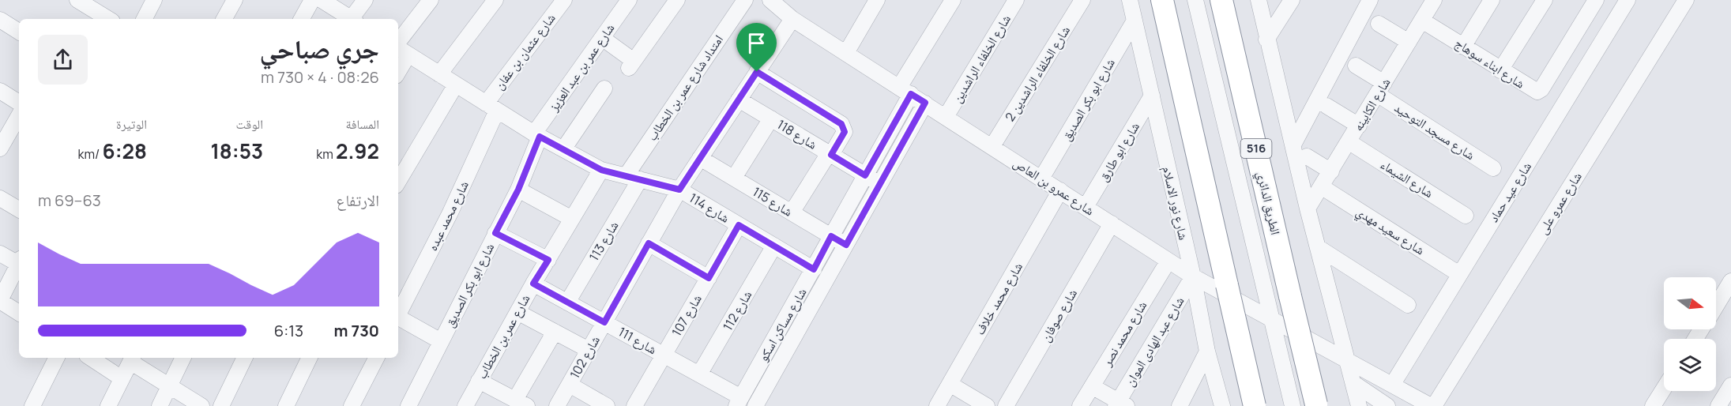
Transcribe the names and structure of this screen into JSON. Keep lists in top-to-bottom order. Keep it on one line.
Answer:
{"streets":{"highway":["516","الطريق الدائري"],"street":["شارع عثمان بن عفان","شارع الخلفاء الراشدين","شارع ابناء سوهاج","شارع عمر بن عبد العزيز","شارع الخلفاء الراشدين 2","امتداد شارع عمر بن الخطاب","شارع ابو بكر الصديق","شارع الكابينه","شارع مسجد التوحيد","شارع 118","شارع ابو طارق","شارع الشيماء","شارع عمرو بن العاص","شارع عيد حماد","شارع 115","شارع نور الاسلام","شارع عمرو على","شارع 114","شارع محمد عبده","شارع سعيد مهدي","شارع 113","شارع محمد خلاف","شارع 112","شارع 107","شارع صوفان","شارع مساكن اسكو","شارع محمد نصر","شارع عمر بن الخطاب","شارع 111","شارع عبد الهادى الموان","شارع 102"]},"crossings":[["شارع عثمان بن عفان","شارع 114"],["شارع عثمان بن عفان","شارع محمد عبده"],["شارع الخلفاء الراشدين","شارع عمرو بن العاص"],["شارع ابناء سوهاج","شارع الكابينه"],["شارع عمر بن عبد العزيز","شارع ابو بكر الصديق"],["شارع عمر بن عبد العزيز","شارع 114"],["شارع الخلفاء الراشدين 2","شارع عمرو بن العاص"],["امتداد شارع عمر بن الخطاب","شارع 114"],["امتداد شارع عمر بن الخطاب","شارع 113"],["شارع ابو بكر الصديق","شارع عمرو بن العاص"],["شارع ابو بكر الصديق","شارع نور الاسلام"],["شارع ابو بكر الصديق","شارع 114"],["شارع الكابينه","شارع مسجد التوحيد"],["شارع الكابينه","شارع الشيماء"],["شارع الكابينه","شارع سعيد مهدي"],["شارع 118","شارع مساكن اسكو"],["شارع 118","شارع 102"],["شارع ابو طارق","شارع عمرو بن العاص"],["شارع ابو طارق","شارع نور الاسلام"],["شارع عمرو بن العاص","شارع عيد حماد"],["شارع عمرو بن العاص","شارع نور الاسلام"],["شارع عمرو بن العاص","شارع عمرو على"],["شارع عمرو بن العاص","شارع محمد خلاف"],["شارع عمرو بن العاص","شارع صوفان"],["شارع عمرو بن العاص","شارع مساكن اسكو"],["شارع عمرو بن العاص","شارع محمد نصر"],["شارع عمرو بن العاص","شارع عبد الهادى الموان"],["شارع عمرو بن العاص","شارع 102"],["شارع عيد حماد","شارع سعيد مهدي"],["شارع 115","شارع مساكن اسكو"],["شارع 115","شارع 102"],["شارع نور الاسلام","شارع عبد الهادى الموان"],["شارع 114","شارع محمد عبده"],["شارع 114","شارع 113"],["شارع 114","شارع 112"],["شارع 114","شارع 107"],["شارع 114","شارع مساكن اسكو"],["شارع 114","شارع عمر بن الخطاب"],["شارع 114","شارع 102"],["شارع 113","شارع 111"],["شارع 112","شارع 111"],["شارع 107","شارع 111"],["شارع مساكن اسكو","شارع 111"],["شارع عمر بن الخطاب","شارع 111"],["شارع 111","شارع 102"]],"north":"right","page":{"heading":["جري صباحي","08:26 · 4 × 730 m"],"stats":[["المسافة","2.92 km"],["الوقت","18:53"],["الوتيرة","6:28 /km"]],"chart":["الارتفاع","63–69 m"],"list":[{"name":"730 m","note":"6:13"}]}}
